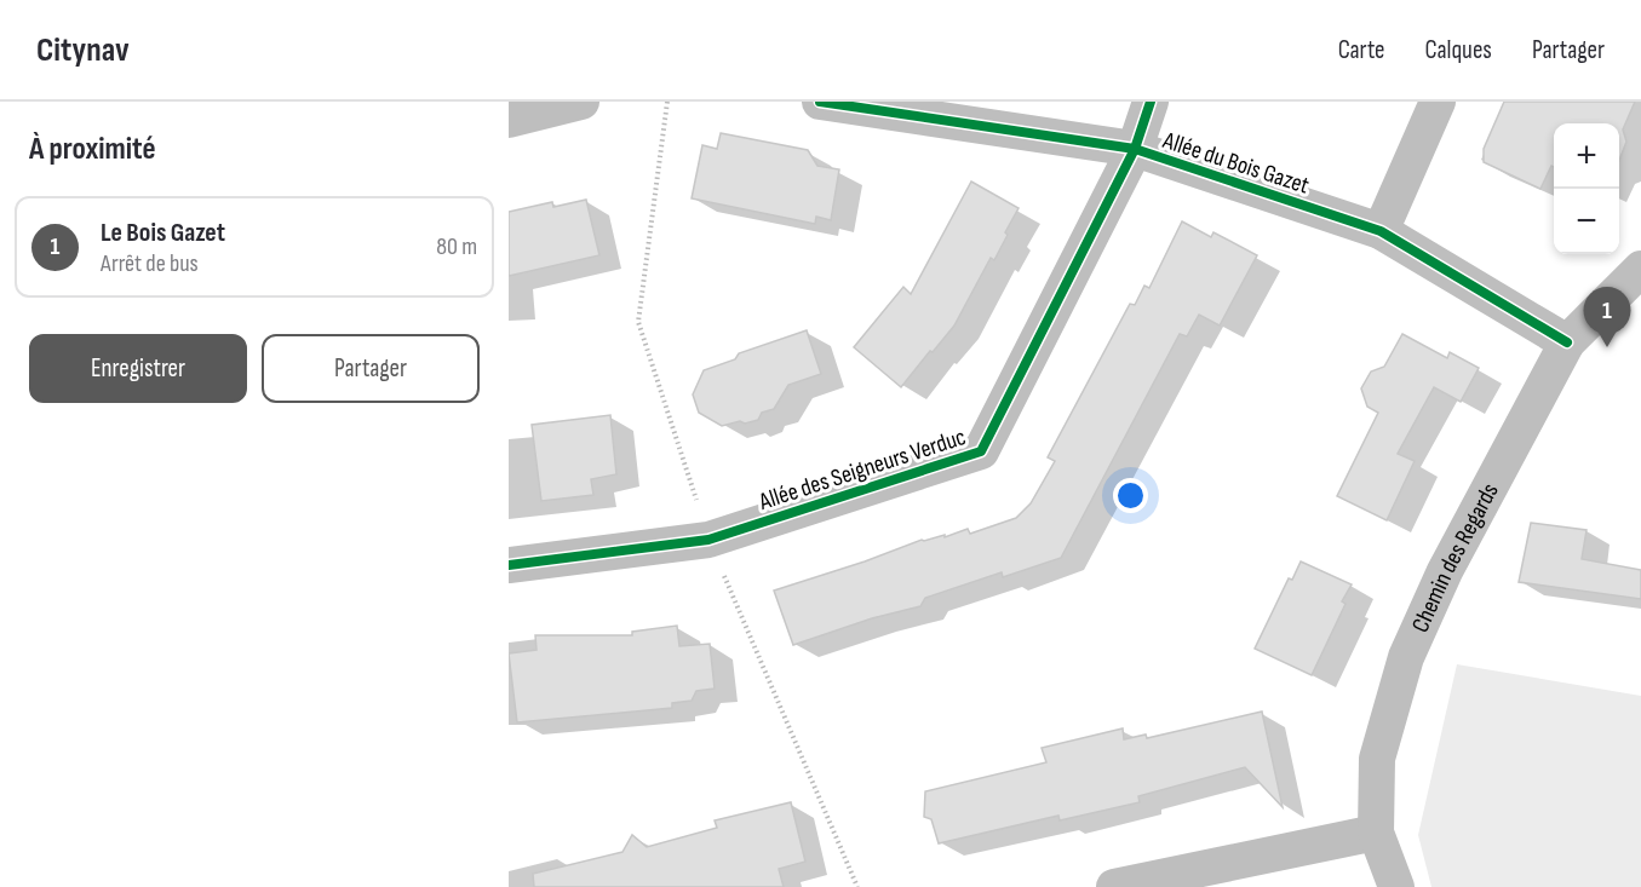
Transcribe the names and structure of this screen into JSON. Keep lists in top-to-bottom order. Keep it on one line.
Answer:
{"streets":{"street":["Allée du Bois Gazet","Allée des Seigneurs Verduc","Chemin des Regards"]},"crossings":[["Allée du Bois Gazet","Allée des Seigneurs Verduc"],["Allée du Bois Gazet","Chemin des Regards"]],"page":{"header":"Citynav","nav":["Carte","Calques","Partager"],"heading":"À proximité","map_buttons":["+","−"],"list":[{"mark":"1","name":"Le Bois Gazet","note":"Arrêt de bus","value":"80 m"}],"pins":"1","buttons":["Enregistrer","Partager"]}}
